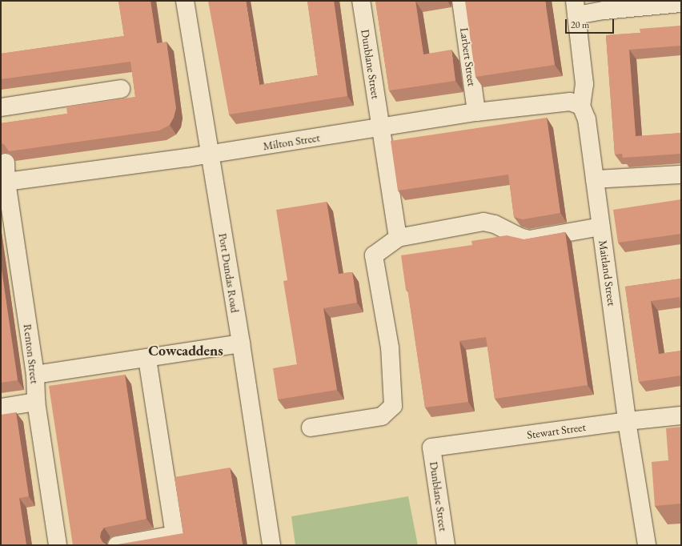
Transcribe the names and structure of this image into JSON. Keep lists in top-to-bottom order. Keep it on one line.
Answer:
{"streets":{"street":["Larbert Street","Dunblane Street","Milton Street","Port Dundas Road","Maitland Street","Renton Street","Stewart Street"]},"crossings":[["Larbert Street","Milton Street"],["Dunblane Street","Milton Street"],["Dunblane Street","Stewart Street"],["Milton Street","Port Dundas Road"],["Milton Street","Maitland Street"],["Milton Street","Renton Street"],["Maitland Street","Stewart Street"]],"districts":["Cowcaddens"],"scale_bar":"20 m"}
